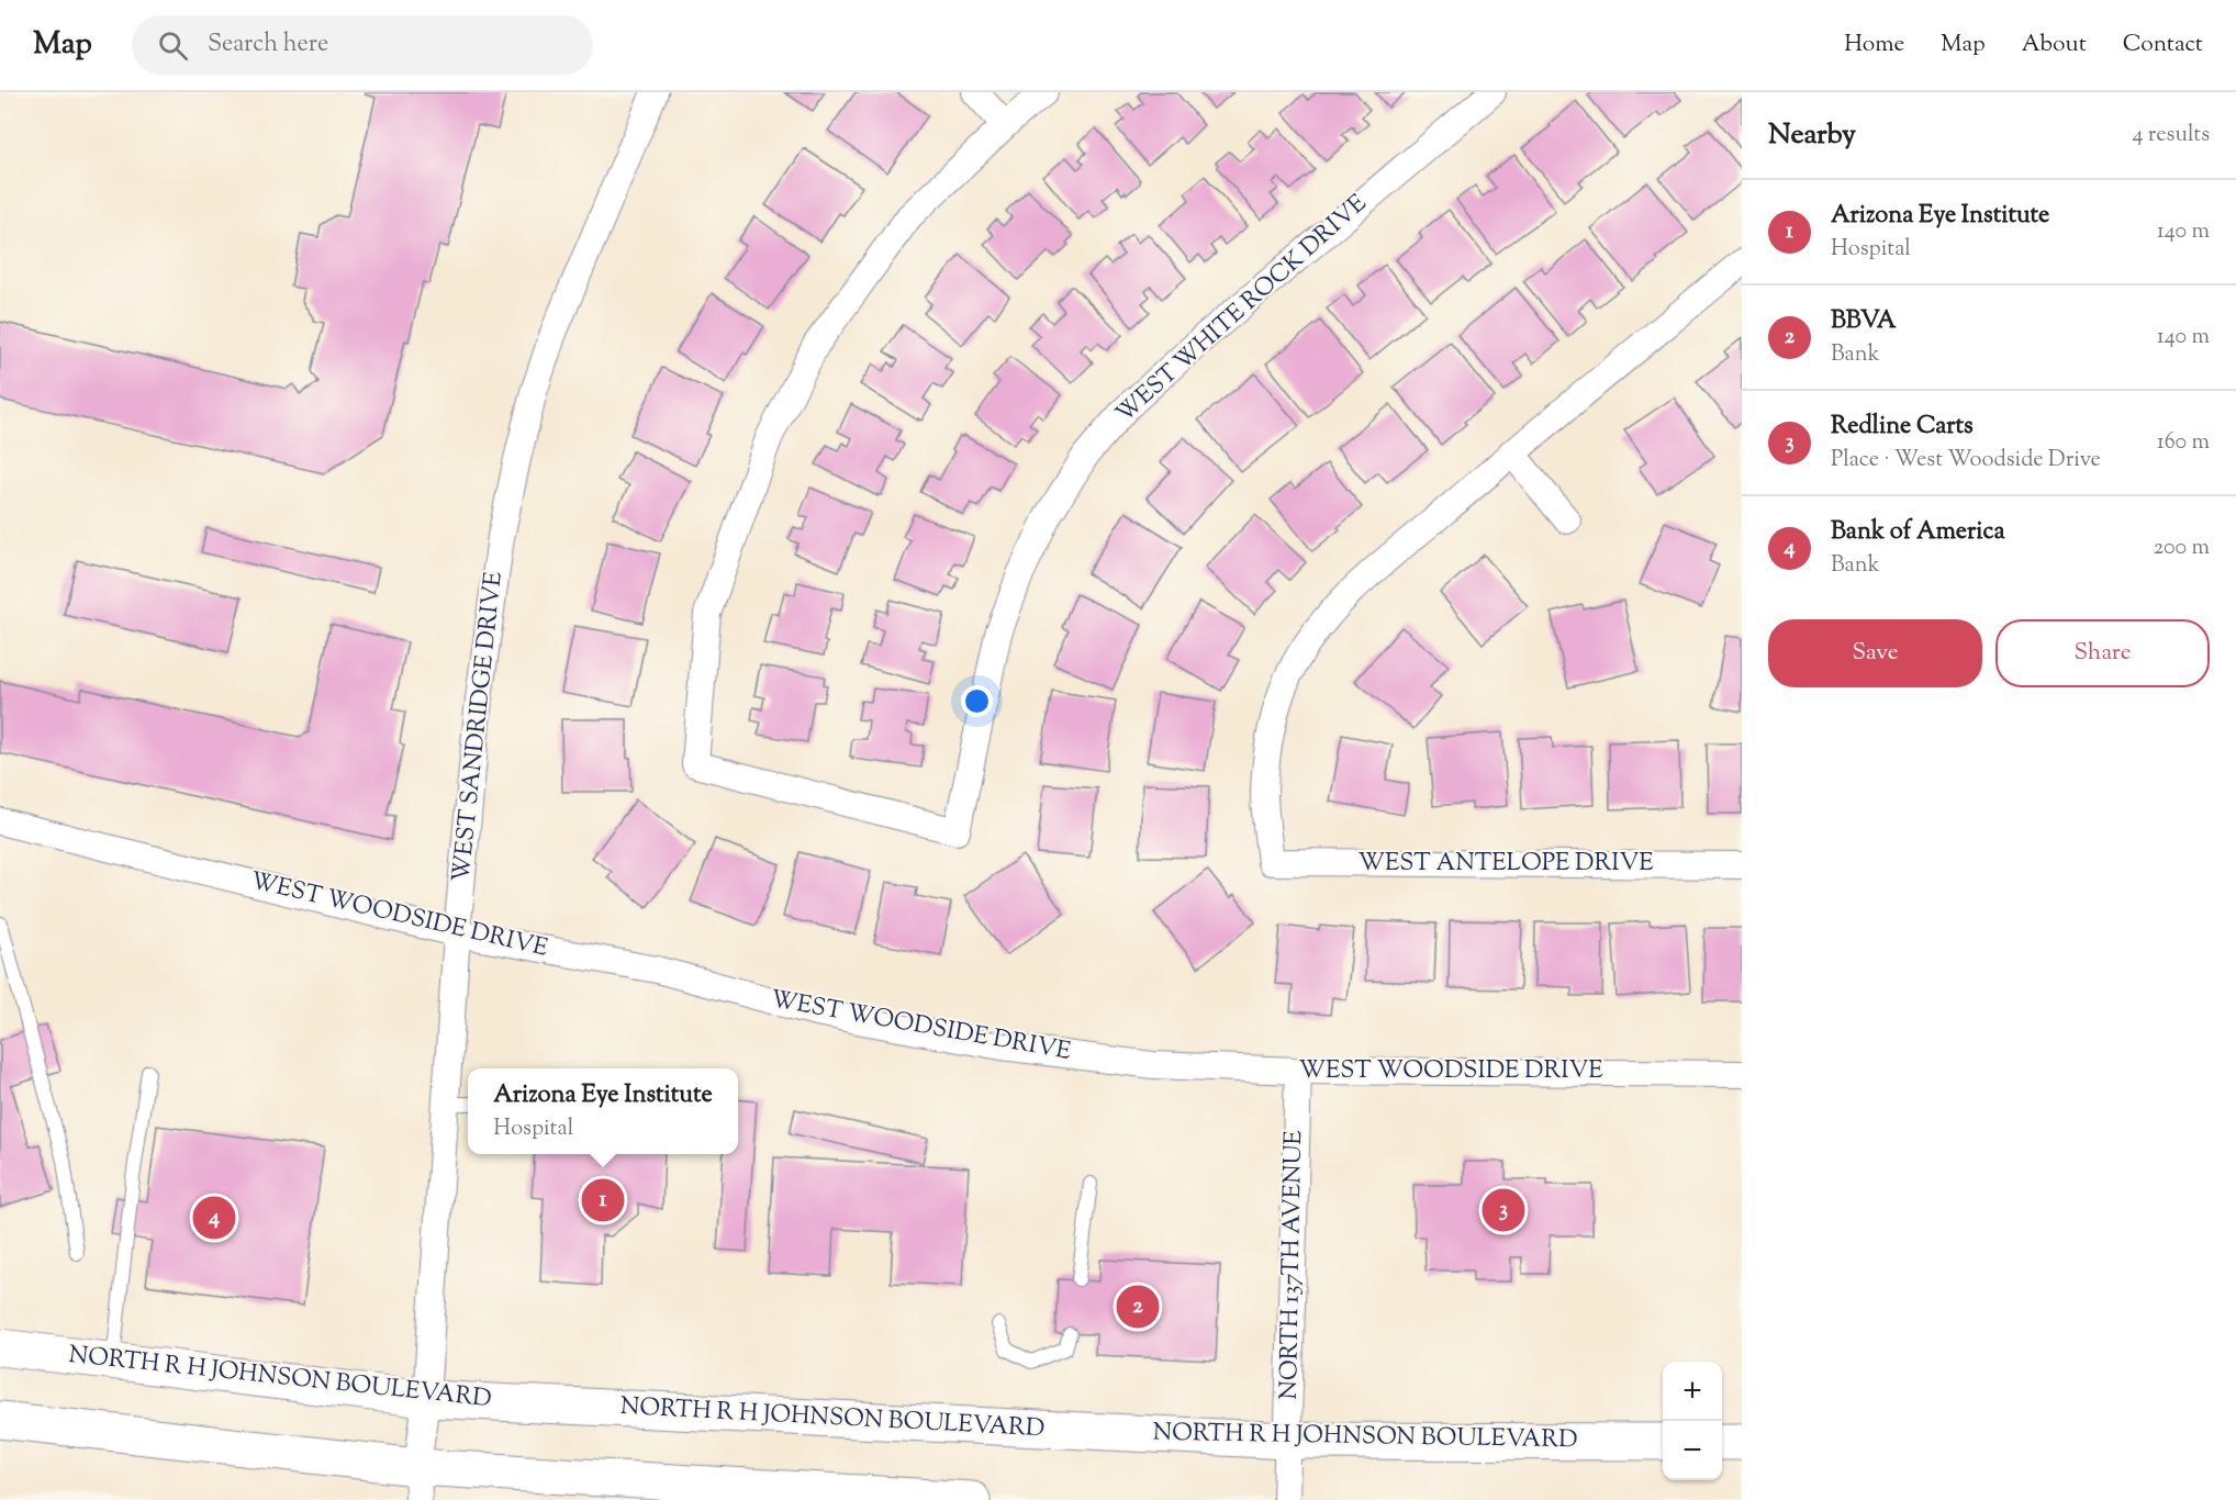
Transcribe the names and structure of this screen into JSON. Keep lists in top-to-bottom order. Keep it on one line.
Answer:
{"streets":{"main road":["NORTH R H JOHNSON BOULEVARD"],"street":["WEST WHITE ROCK DRIVE","WEST SANDRIDGE DRIVE","WEST ANTELOPE DRIVE","WEST WOODSIDE DRIVE","NORTH 137TH AVENUE"]},"crossings":[["WEST SANDRIDGE DRIVE","WEST WOODSIDE DRIVE"],["WEST SANDRIDGE DRIVE","NORTH R H JOHNSON BOULEVARD"],["WEST WOODSIDE DRIVE","NORTH 137TH AVENUE"],["NORTH 137TH AVENUE","NORTH R H JOHNSON BOULEVARD"]],"page":{"header":"Map","search":"Search here","nav":["Home","Map","About","Contact"],"heading":["Nearby","4 results"],"list":[{"mark":"1","name":"Arizona Eye Institute","note":"Hospital","value":"140 m"},{"mark":"2","name":"BBVA","note":"Bank","value":"140 m"},{"mark":"3","name":"Redline Carts","note":"Place · West Woodside Drive","value":"160 m"},{"mark":"4","name":"Bank of America","note":"Bank","value":"200 m"}],"buttons":["Save","Share"],"popup":["Arizona Eye Institute","Hospital"],"pins":["1","3","4","2"],"map_buttons":["+","−"]}}
